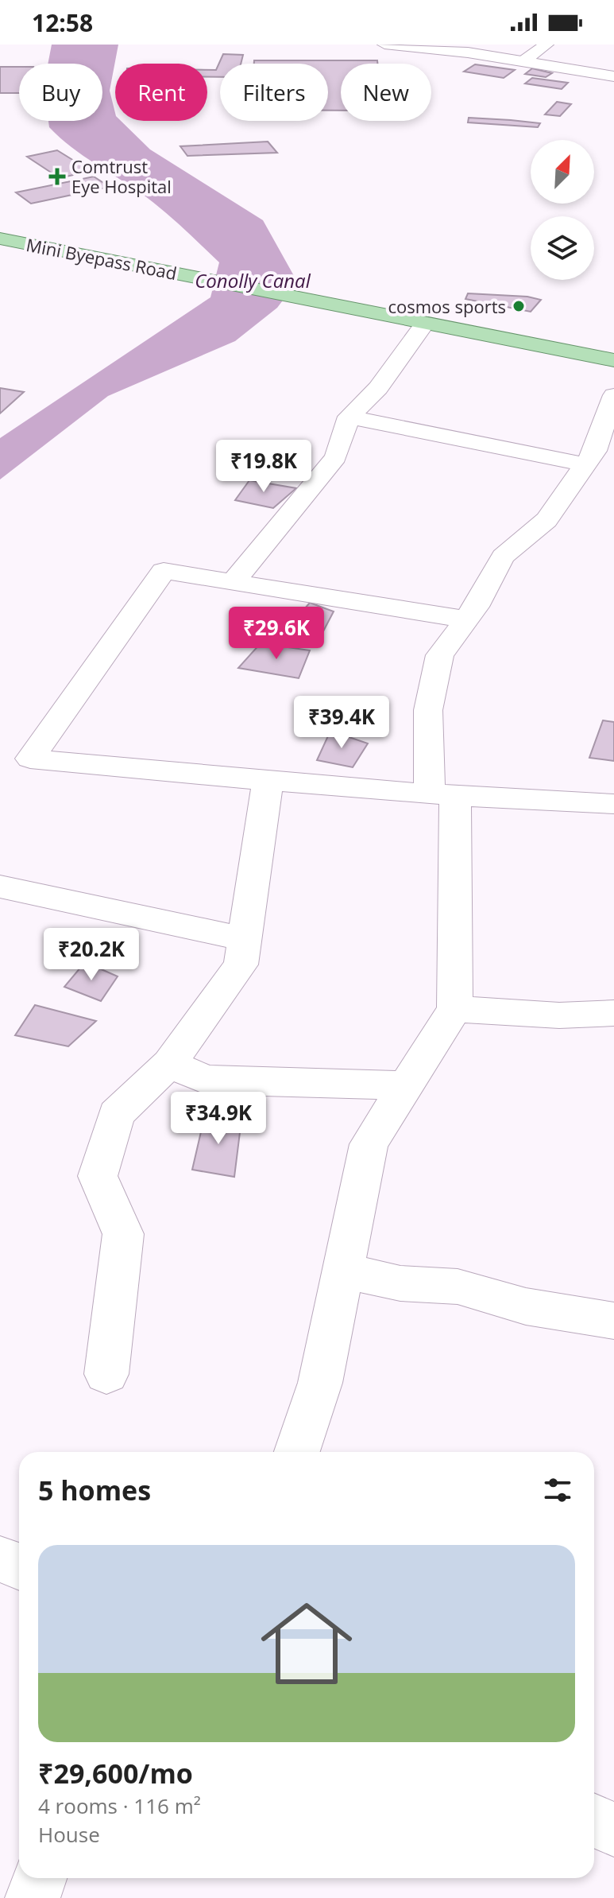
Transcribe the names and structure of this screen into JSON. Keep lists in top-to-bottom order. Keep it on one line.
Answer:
{"streets":{"main road":["Mini Byepass Road"]},"water":["Conolly Canal"],"places":{"health":["Comtrust Eye Hospital"],"other":["cosmos sports"]},"north":"top right","page":{"status":"12:58","chip":["Buy","Rent","Filters","New"],"price":["₹19.8K","₹29.6K","₹39.4K","₹20.2K","₹34.9K"],"heading":"5 homes","list":[{"name":"₹29,600/mo","note":"4 rooms · 116 m² · House"}]}}
